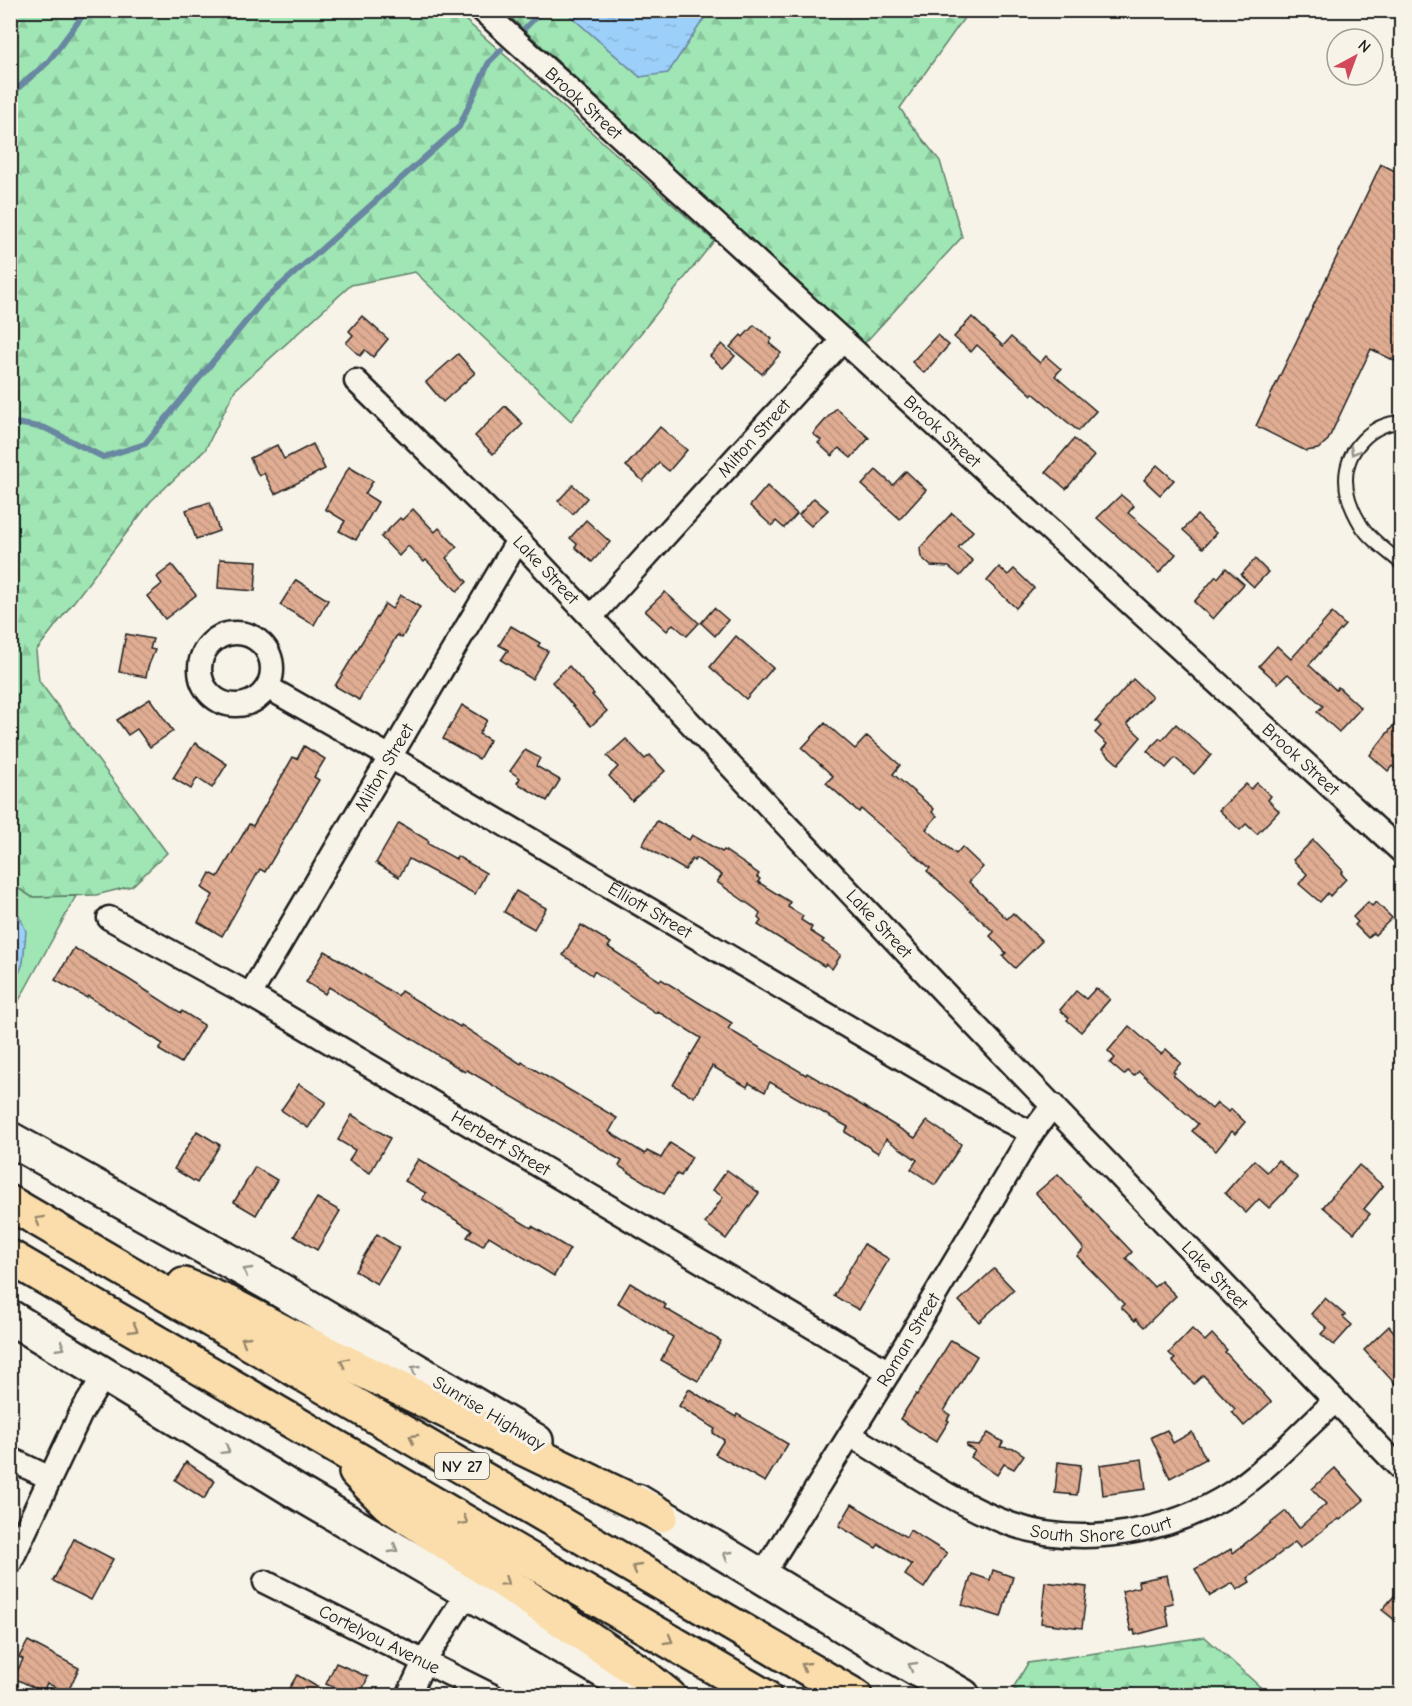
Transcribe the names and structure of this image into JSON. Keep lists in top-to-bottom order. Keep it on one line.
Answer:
{"streets":{"highway":["NY 27"],"main road":["Sunrise Highway"],"street":["Brook Street","Milton Street","Lake Street","Elliott Street","Herbert Street","Roman Street","South Shore Court","Cortelyou Avenue"]},"crossings":[["Brook Street","Milton Street"],["Milton Street","Lake Street"],["Milton Street","Elliott Street"],["Milton Street","Herbert Street"],["Lake Street","Roman Street"],["Lake Street","South Shore Court"],["Elliott Street","Roman Street"],["Herbert Street","Roman Street"],["Roman Street","Sunrise Highway"],["Roman Street","South Shore Court"]],"north":"top right"}
